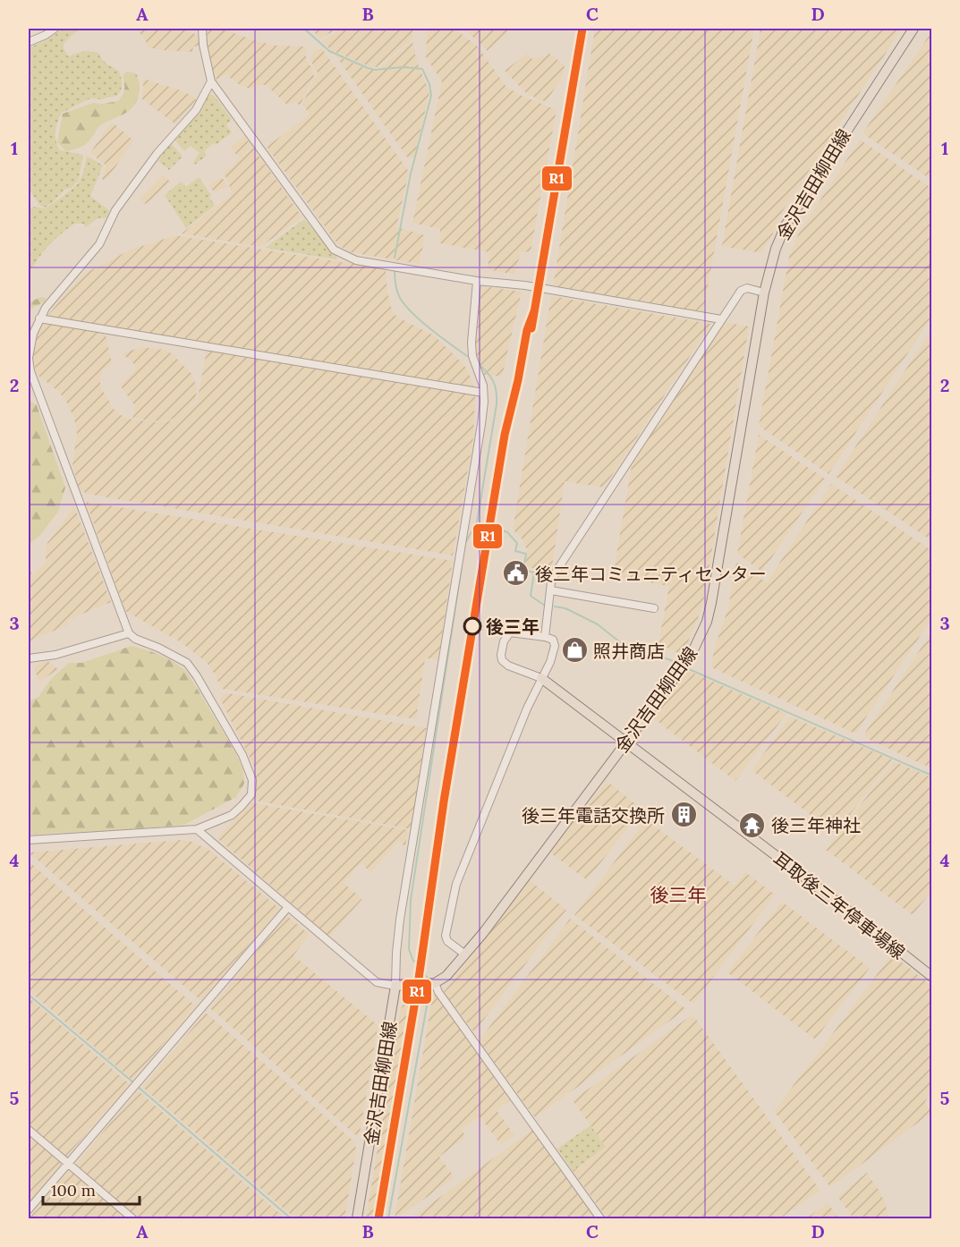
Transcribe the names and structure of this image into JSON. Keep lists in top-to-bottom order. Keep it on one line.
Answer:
{"streets":{"main road":["金沢吉田柳田線","耳取後三年停車場線"]},"crossings":[["金沢吉田柳田線","耳取後三年停車場線"]],"districts":["後三年"],"places":{"public building":["後三年コミュニティセンター"],"other":["後三年"],"shop":["照井商店"],"building":["後三年電話交換所"],"temple":["後三年神社"]},"lines":["transit line R1"],"scale_bar":"100 m","grid":{"columns":["A","B","C","D"],"rows":["1","2","3","4","5"]}}
